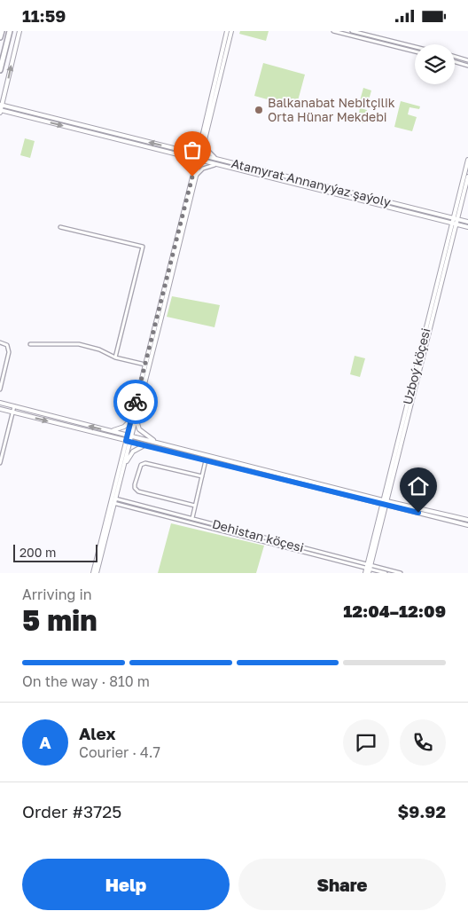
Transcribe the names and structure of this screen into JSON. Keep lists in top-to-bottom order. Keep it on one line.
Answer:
{"streets":{"street":["Atamyrat Annanyýaz şaýoly","Uzboý köçesi","Dehistan köçesi"]},"crossings":[["Atamyrat Annanyýaz şaýoly","Uzboý köçesi"],["Uzboý köçesi","Dehistan köçesi"]],"places":["Balkanabat Nebitçilik Orta Hünar Mekdebi"],"scale_bar":"200 m","page":{"status":"11:59","scale":"200 m","heading":["5 min","Arriving in","12:04–12:09"],"panel":["Alex","Courier · 4.7","Order #3725","$9.92"],"bar":"On the way · 810 m","round":"A","buttons":["Help","Share"]}}
